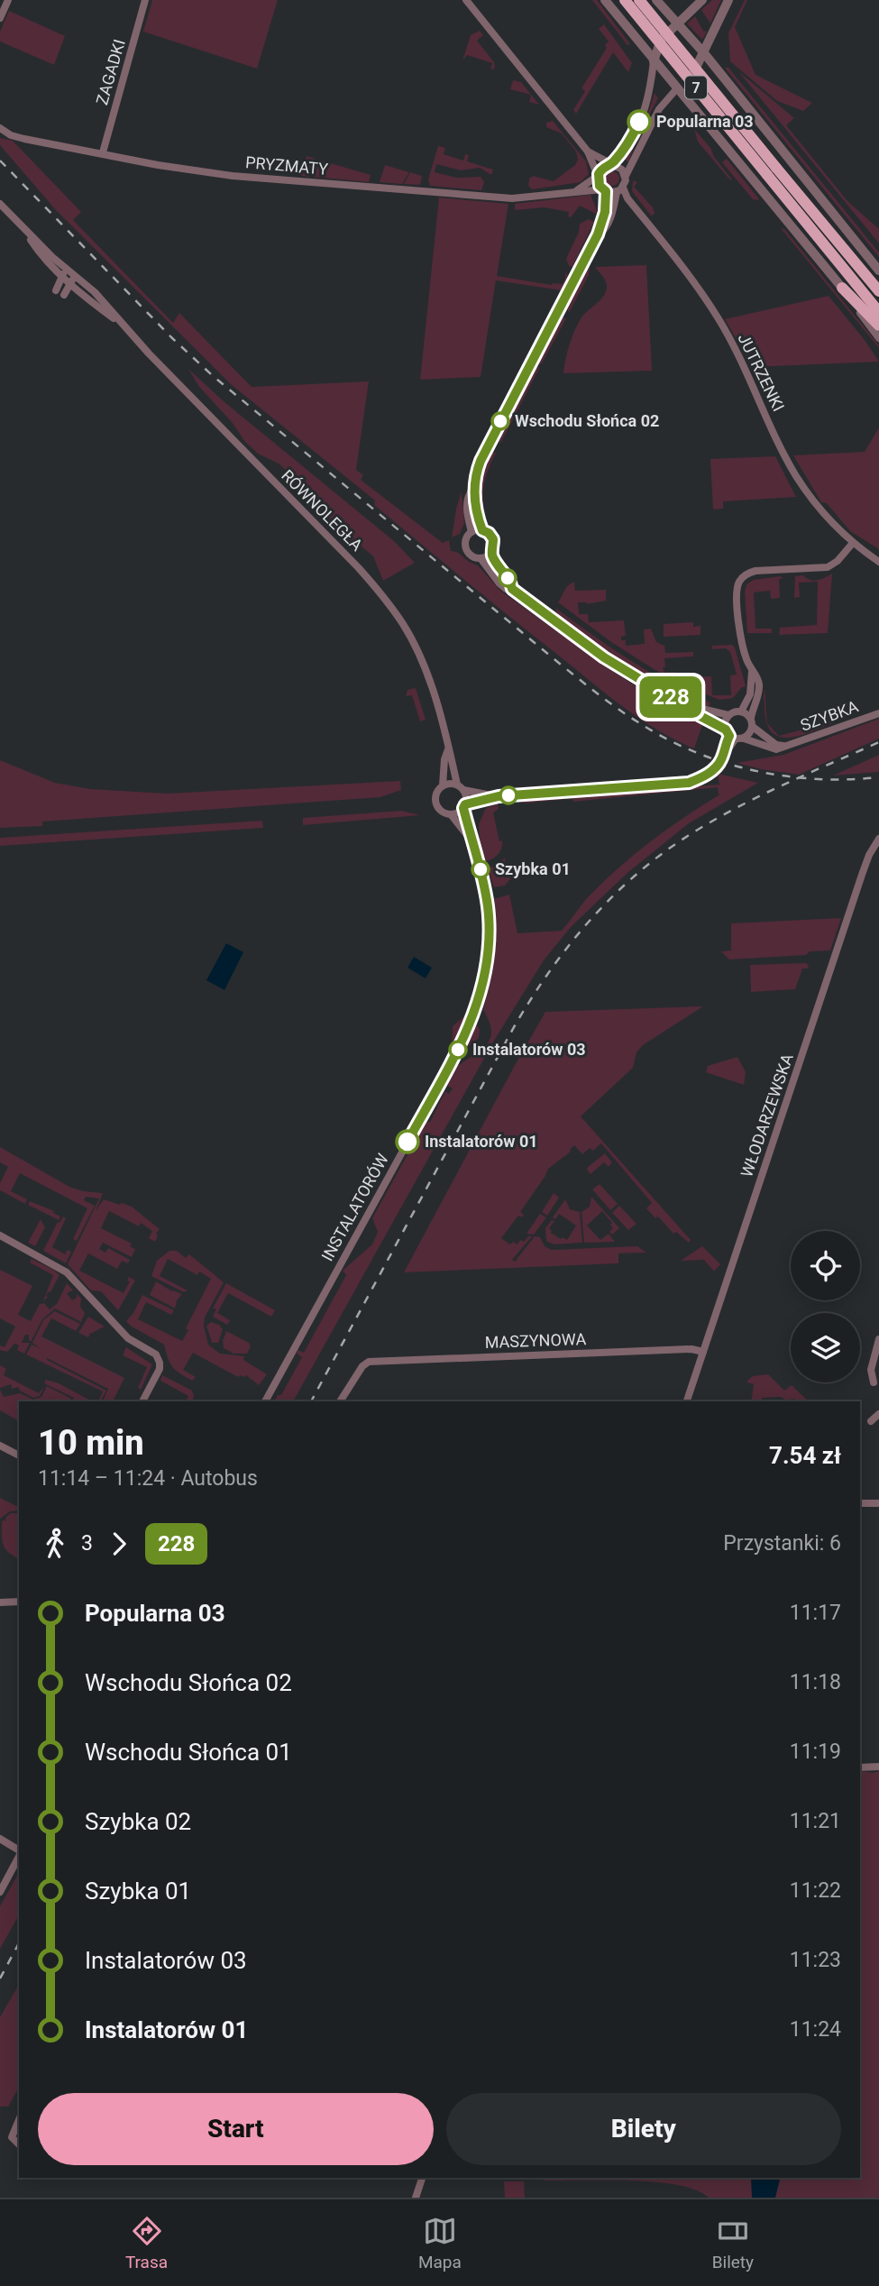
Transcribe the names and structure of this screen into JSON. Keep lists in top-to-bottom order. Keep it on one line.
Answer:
{"streets":{"main road":["7"],"street":["ZAGADKI","PRYZMATY","JUTRZENKI","RÓWNOLEGŁA","SZYBKA","WŁODARZEWSKA","INSTALATORÓW","MASZYNOWA"]},"crossings":[["ZAGADKI","PRYZMATY"],["PRYZMATY","JUTRZENKI"],["WŁODARZEWSKA","MASZYNOWA"]],"places":["Popularna 03","Wschodu Słońca 02","Szybka 01","Instalatorów 03","Instalatorów 01"],"lines":["bus line 228"],"page":{"on_map":"228","heading":["10 min","11:14 – 11:24 · Autobus","7.54 zł"],"legs":["3","228","Przystanki: 6"],"list":[{"name":"Popularna 03","value":"11:17"},{"name":"Wschodu Słońca 02","value":"11:18"},{"name":"Wschodu Słońca 01","value":"11:19"},{"name":"Szybka 02","value":"11:21"},{"name":"Szybka 01","value":"11:22"},{"name":"Instalatorów 03","value":"11:23"},{"name":"Instalatorów 01","value":"11:24"}],"buttons":["Start","Bilety"],"tabs":["Trasa","Mapa","Bilety"]}}
